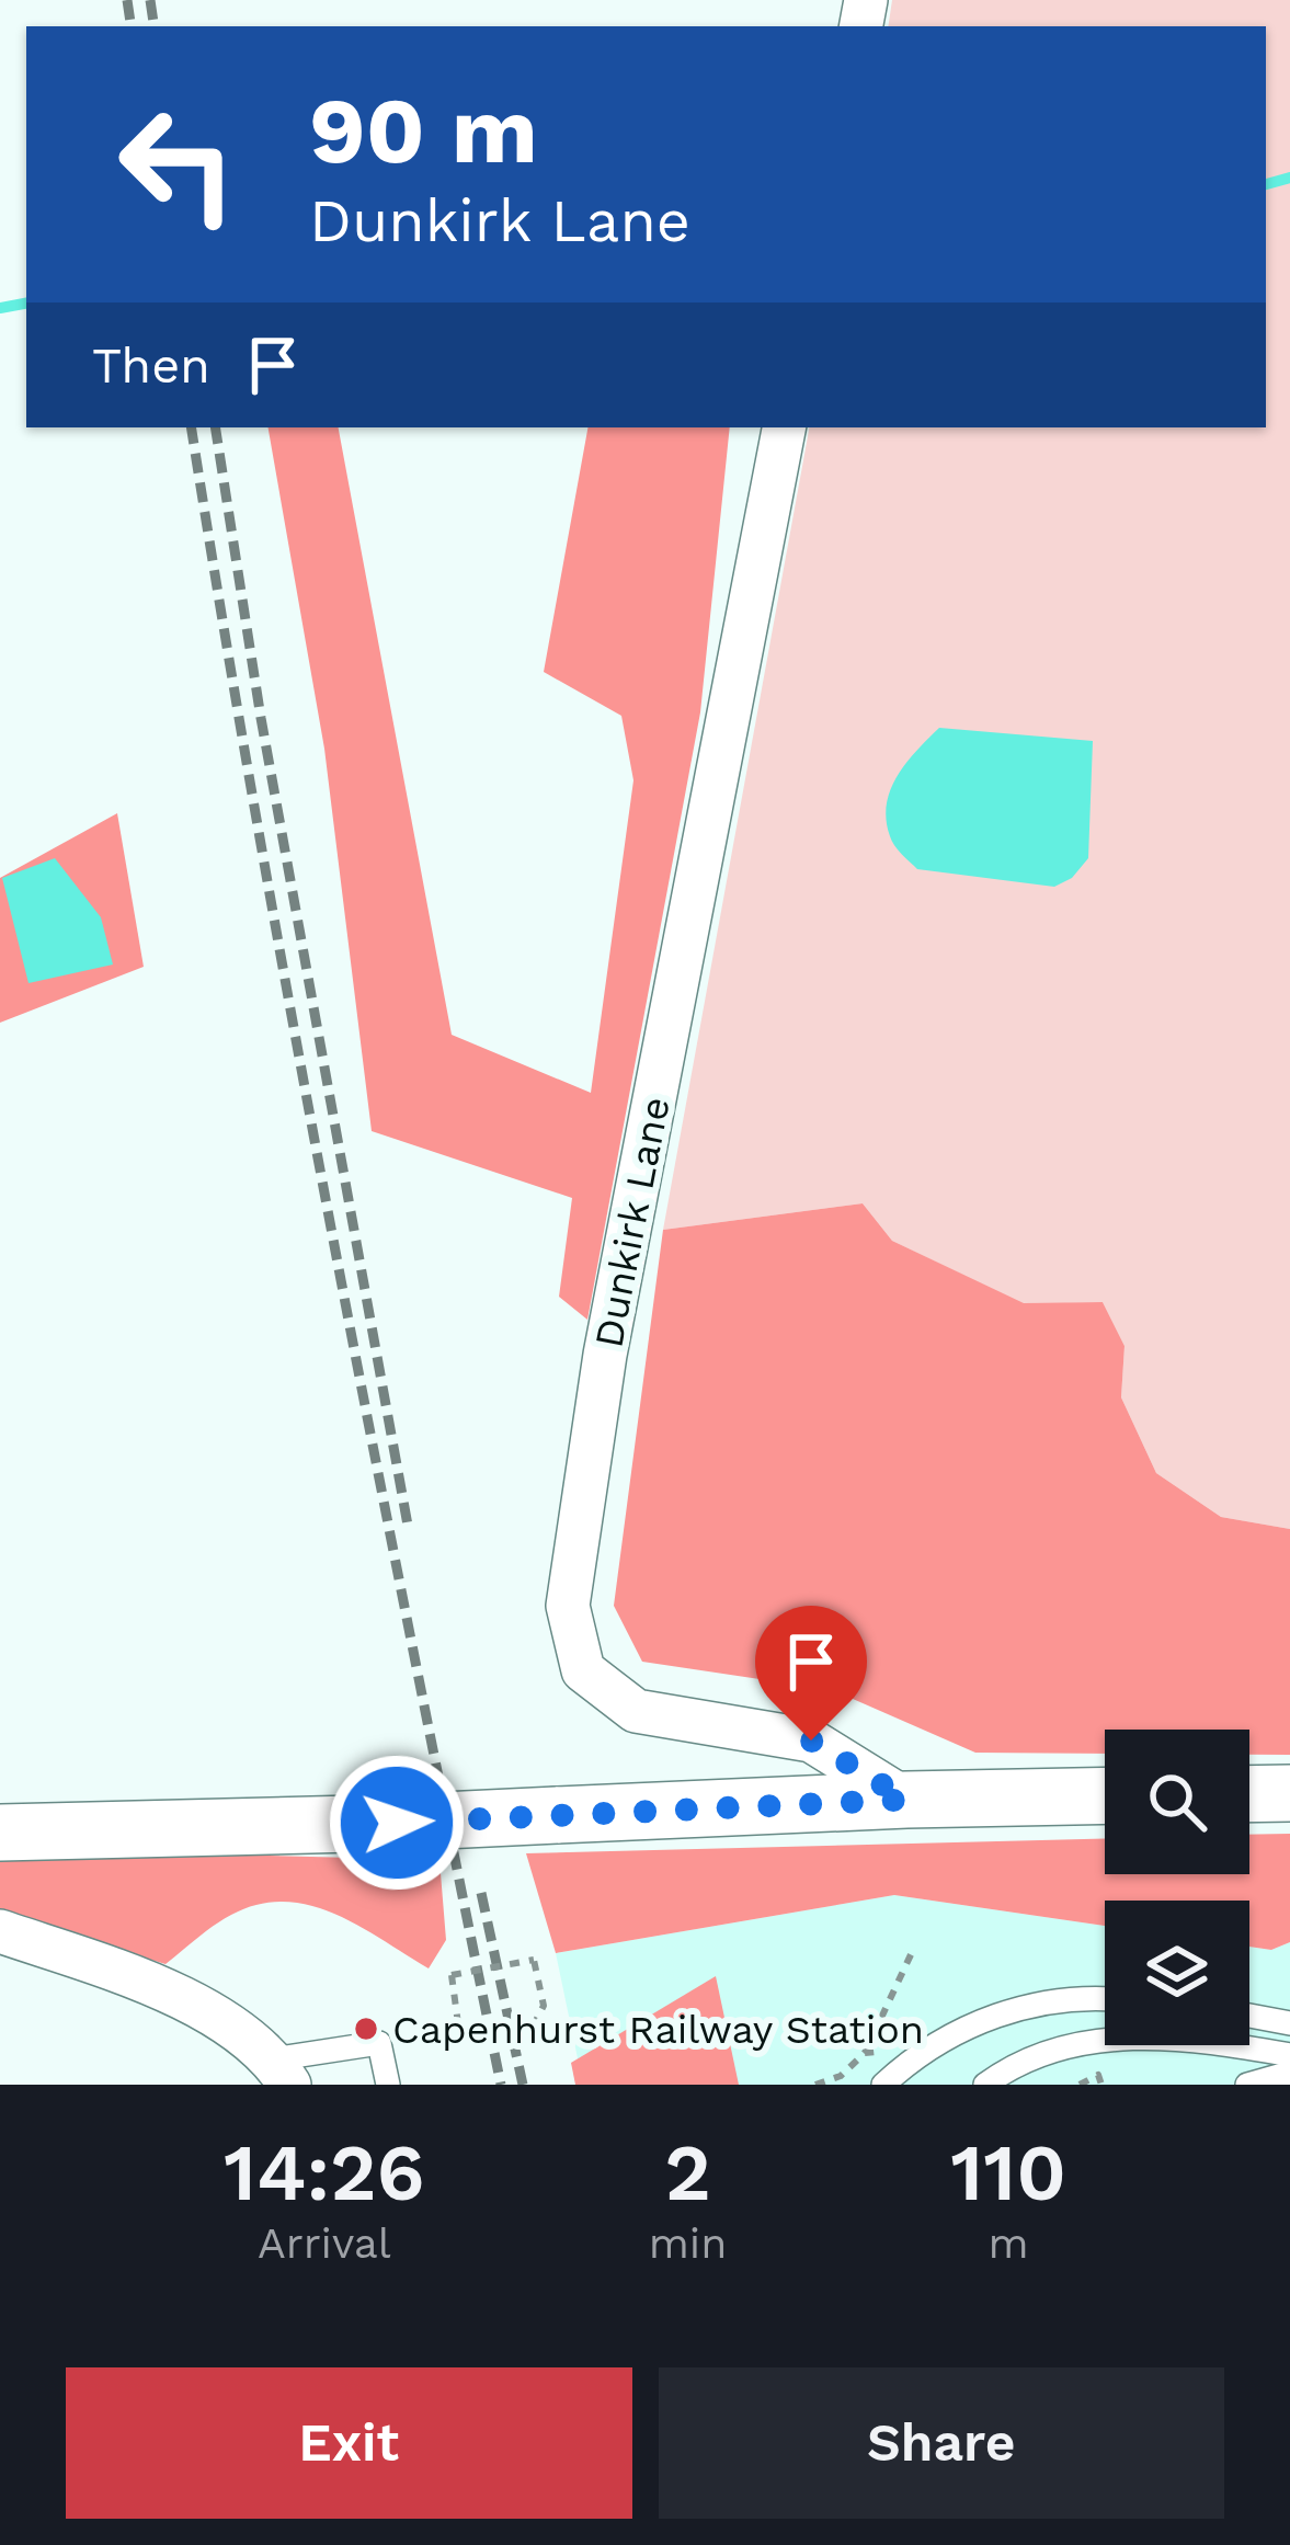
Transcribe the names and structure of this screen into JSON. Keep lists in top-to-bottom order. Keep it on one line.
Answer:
{"streets":{"street":["Dunkirk Lane"]},"places":["Capenhurst Railway Station"],"page":{"turn":["90 m","Dunkirk Lane"],"then":"Then","eta":["14:26","Arrival","2","min","110","m"],"buttons":["Exit","Share"]}}
